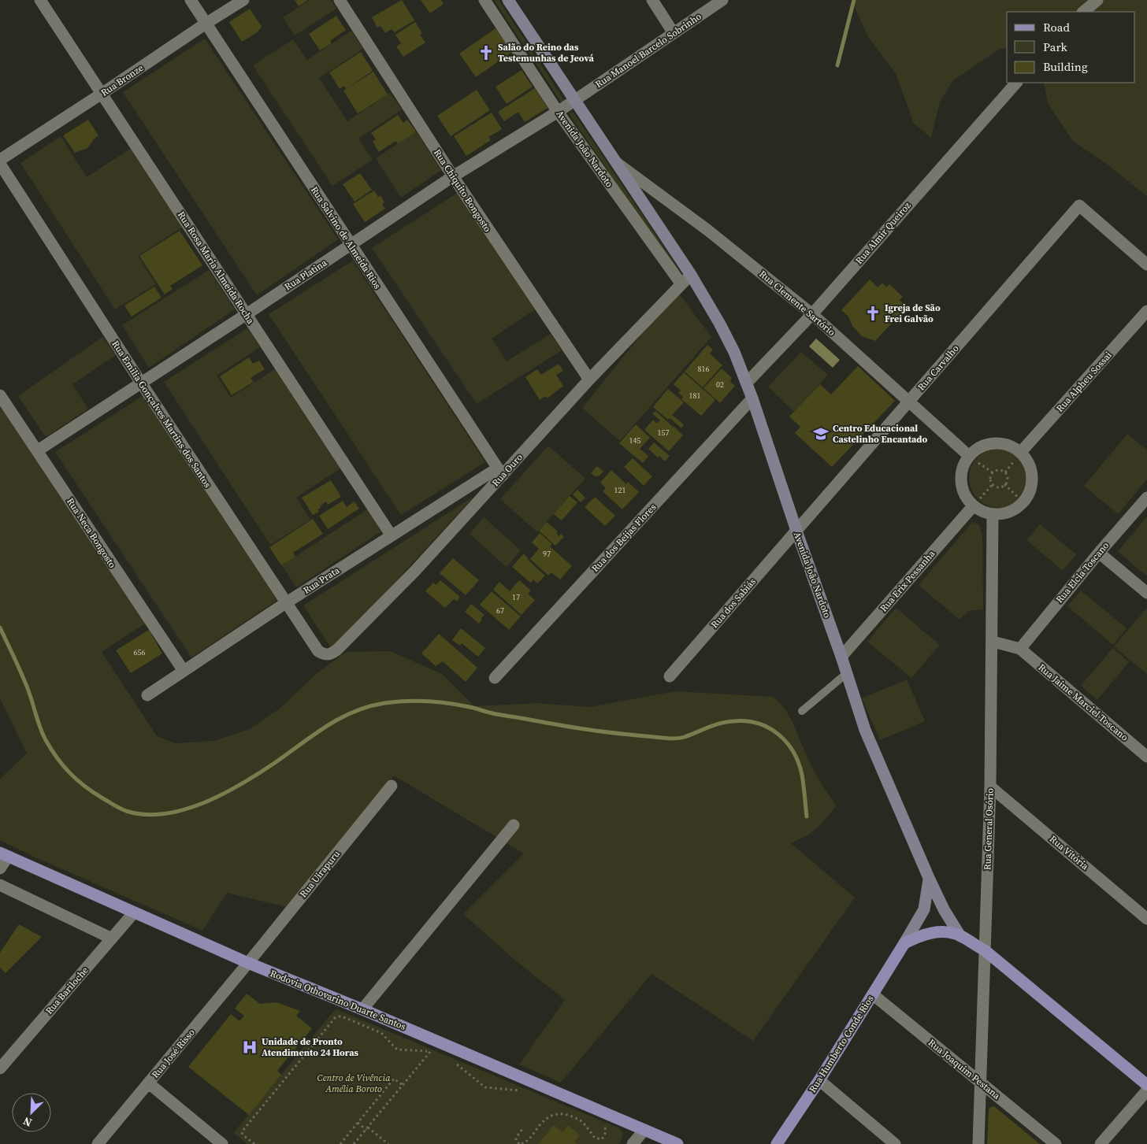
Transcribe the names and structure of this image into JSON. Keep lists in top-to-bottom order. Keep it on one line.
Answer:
{"streets":{"main road":["Rodovia Othovarino Duarte Santos","Rua Humberto Conde Rios"],"street":["Rua Manoel Barcelo Sobrinho","Rua Bronze","Avenida João Nardoto","Rua Chiquito Bongosto","Rua Almir Queiroz","Rua Salvino de Almeida Rios","Rua Rosa Maria Almeida Rocha","Rua Platina","Rua Clemente Sartório","Rua Carvalho","Rua Alpheu Sossai","Rua Emilia Gonçalves Martins dos Santos","Rua Ouro","Rua Neca Bongosto","Rua dos Beijas Flores","Rua Elcia Toscano","Rua Prata","Rua Erix Pessanha","Rua dos Sabiás","Rua Jaime Marciel Toscano","Rua General Osório","Rua Vitória","Rua Uirapuru","Rua Bariloche","Rua José Risso","Rua Joaquim Pestana"]},"crossings":[["Rua Manoel Barcelo Sobrinho","Avenida João Nardoto"],["Rua Manoel Barcelo Sobrinho","Rua Platina"],["Rua Bronze","Rua Salvino de Almeida Rios"],["Rua Bronze","Rua Rosa Maria Almeida Rocha"],["Avenida João Nardoto","Rua Almir Queiroz"],["Avenida João Nardoto","Rua Platina"],["Avenida João Nardoto","Rua Clemente Sartório"],["Avenida João Nardoto","Rua Carvalho"],["Avenida João Nardoto","Rua Ouro"],["Avenida João Nardoto","Rua dos Beijas Flores"],["Avenida João Nardoto","Rua Erix Pessanha"],["Avenida João Nardoto","Rua dos Sabiás"],["Rua Chiquito Bongosto","Rua Platina"],["Rua Chiquito Bongosto","Rua Ouro"],["Rua Almir Queiroz","Rua Clemente Sartório"],["Rua Salvino de Almeida Rios","Rua Platina"],["Rua Salvino de Almeida Rios","Rua Ouro"],["Rua Salvino de Almeida Rios","Rua Prata"],["Rua Rosa Maria Almeida Rocha","Rua Platina"],["Rua Rosa Maria Almeida Rocha","Rua Prata"],["Rua Platina","Rua Emilia Gonçalves Martins dos Santos"],["Rua Platina","Rua Neca Bongosto"],["Rua Clemente Sartório","Rua Carvalho"],["Rua Carvalho","Rua dos Sabiás"],["Rua Emilia Gonçalves Martins dos Santos","Rua Ouro"],["Rua Emilia Gonçalves Martins dos Santos","Rua Prata"],["Rua Ouro","Rua Prata"],["Rua Neca Bongosto","Rua Prata"],["Rua Elcia Toscano","Rua Jaime Marciel Toscano"],["Rua General Osório","Rua Vitória"],["Rua General Osório","Rua Joaquim Pestana"],["Rua Uirapuru","Rodovia Othovarino Duarte Santos"],["Rua Uirapuru","Rua José Risso"],["Rua Bariloche","Rodovia Othovarino Duarte Santos"],["Rodovia Othovarino Duarte Santos","Rua José Risso"],["Rua Humberto Conde Rios","Rua Joaquim Pestana"]],"parks":["Centro de Vivência Amélia Boroto"],"places":{"church":["Salão do Reino das Testemunhas de Jeová","Igreja de São Frei Galvão"],"school or university":["Centro Educacional Castelinho Encantado"],"hospital":["Unidade de Pronto Atendimento 24 Horas"]},"house_numbers":["816","02","181","157","145","121","97","17","67","656"],"legend":["Road","Park","Building"],"north":"bottom left"}
